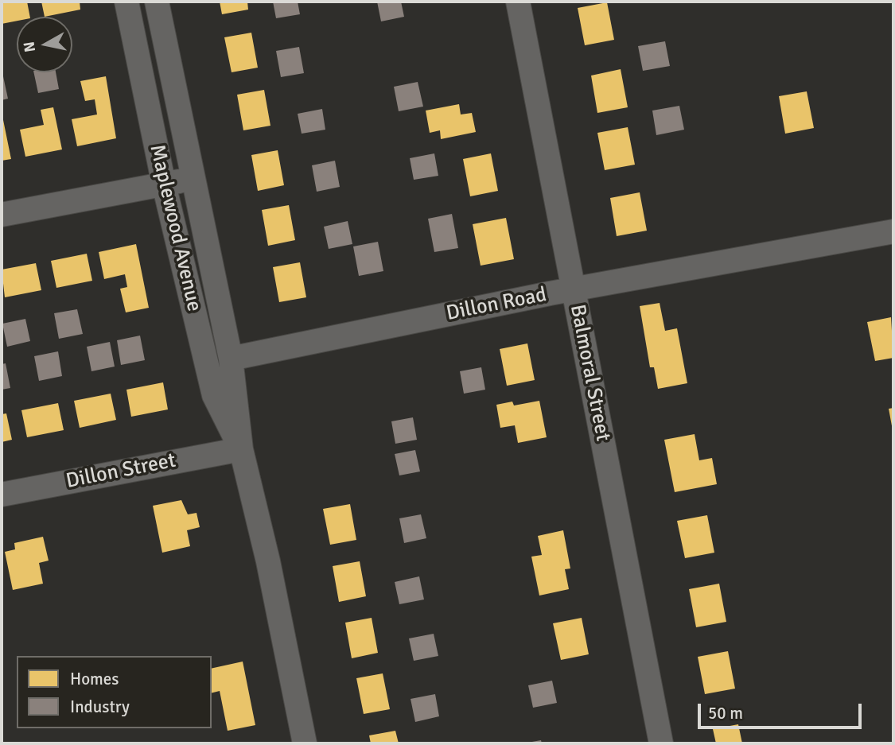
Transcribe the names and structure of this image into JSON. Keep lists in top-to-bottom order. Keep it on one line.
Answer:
{"streets":{"street":["Maplewood Avenue","Dillon Road","Balmoral Street","Dillon Street"]},"crossings":[["Maplewood Avenue","Dillon Road"],["Maplewood Avenue","Dillon Street"],["Dillon Road","Balmoral Street"]],"legend":["Homes","Industry"],"scale_bar":"50 m","north":"left"}
